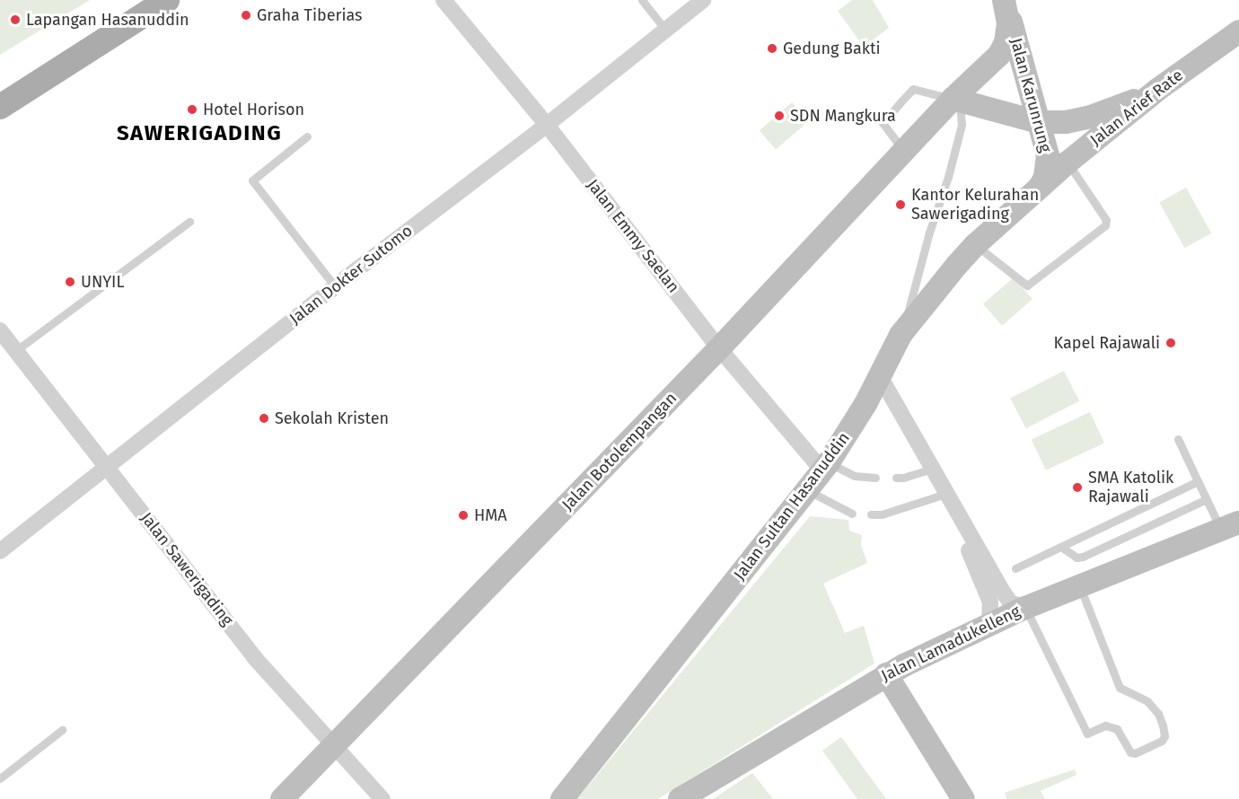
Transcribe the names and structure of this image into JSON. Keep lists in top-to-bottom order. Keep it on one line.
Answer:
{"streets":{"street":["Jalan Karunrung","Jalan Arief Rate","Jalan Emmy Saelan","Jalan Dokter Sutomo","Jalan Botolempangan","Jalan Sultan Hasanuddin","Jalan Sawerigading","Jalan Lamadukelleng"]},"crossings":[["Jalan Karunrung","Jalan Arief Rate"],["Jalan Karunrung","Jalan Botolempangan"],["Jalan Karunrung","Jalan Sultan Hasanuddin"],["Jalan Arief Rate","Jalan Sultan Hasanuddin"],["Jalan Emmy Saelan","Jalan Dokter Sutomo"],["Jalan Emmy Saelan","Jalan Botolempangan"],["Jalan Emmy Saelan","Jalan Sultan Hasanuddin"],["Jalan Dokter Sutomo","Jalan Sawerigading"],["Jalan Botolempangan","Jalan Sawerigading"]],"districts":["SAWERIGADING"],"places":["Graha Tiberias","Lapangan Hasanuddin","Gedung Bakti","Hotel Horison","SDN Mangkura","Kantor Kelurahan Sawerigading","UNYIL","Kapel Rajawali","Sekolah Kristen","SMA Katolik Rajawali","HMA"]}
